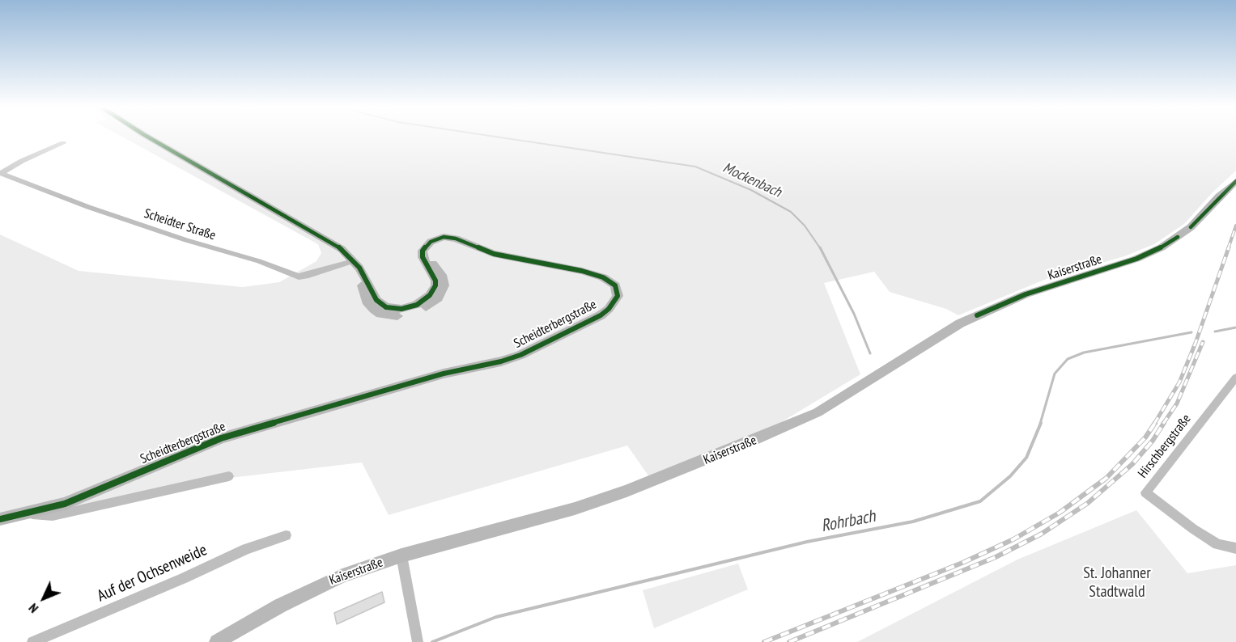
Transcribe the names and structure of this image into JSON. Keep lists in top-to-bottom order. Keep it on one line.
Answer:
{"streets":{"street":["Scheidter Straße","Kaiserstraße","Scheidterbergstraße","Hirschbergstraße","Auf der Ochsenweide"]},"crossings":[["Scheidter Straße","Scheidterbergstraße"]],"water":["Mockenbach","Rohrbach"],"parks":["St. Johanner Stadtwald"],"north":"bottom left"}
